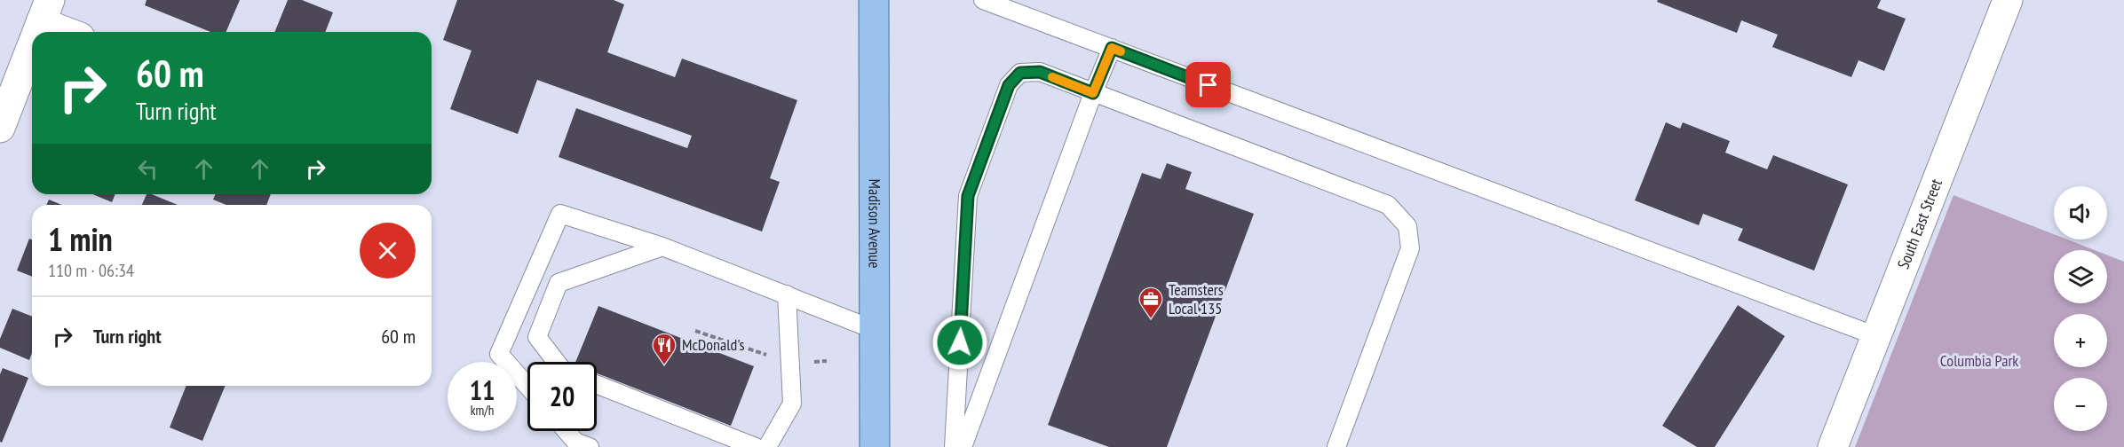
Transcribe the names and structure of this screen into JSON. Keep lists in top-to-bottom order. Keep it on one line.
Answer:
{"streets":{"main road":["Madison Avenue"],"street":["South East Street"]},"parks":["Columbia Park"],"places":{"office":["Teamsters Local 135"],"restaurant":["McDonald's"]},"page":{"turn":["60 m","Turn right"],"map_buttons":["+","−"],"heading":["1 min","110 m · 06:34"],"list":[{"name":"Turn right","value":"60 m"}],"speed":"11 km/h","limit":"20"}}
